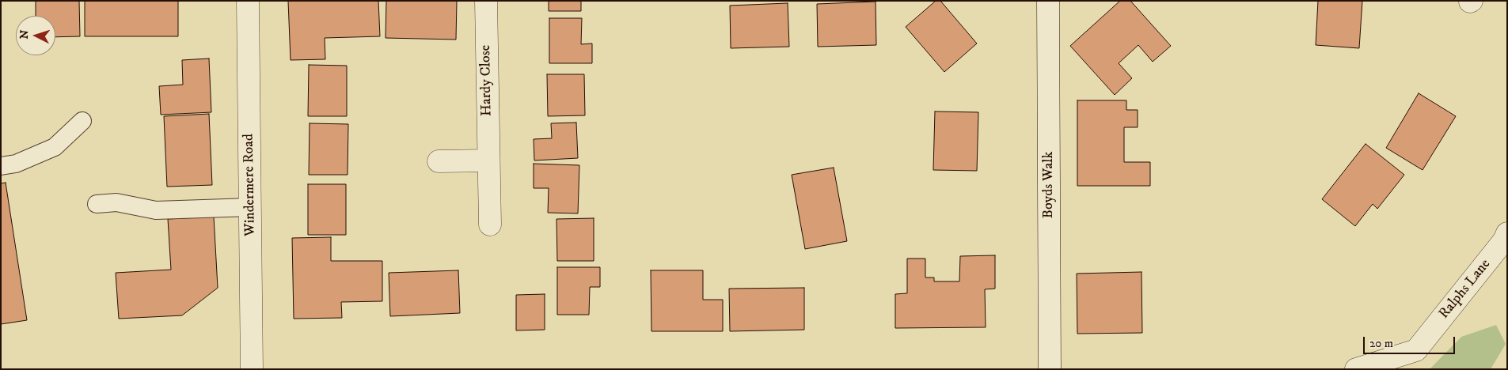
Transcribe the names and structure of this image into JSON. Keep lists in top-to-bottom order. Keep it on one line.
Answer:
{"streets":{"street":["Hardy Close","Windermere Road","Boyds Walk","Ralphs Lane"]},"scale_bar":"20 m","north":"left"}
